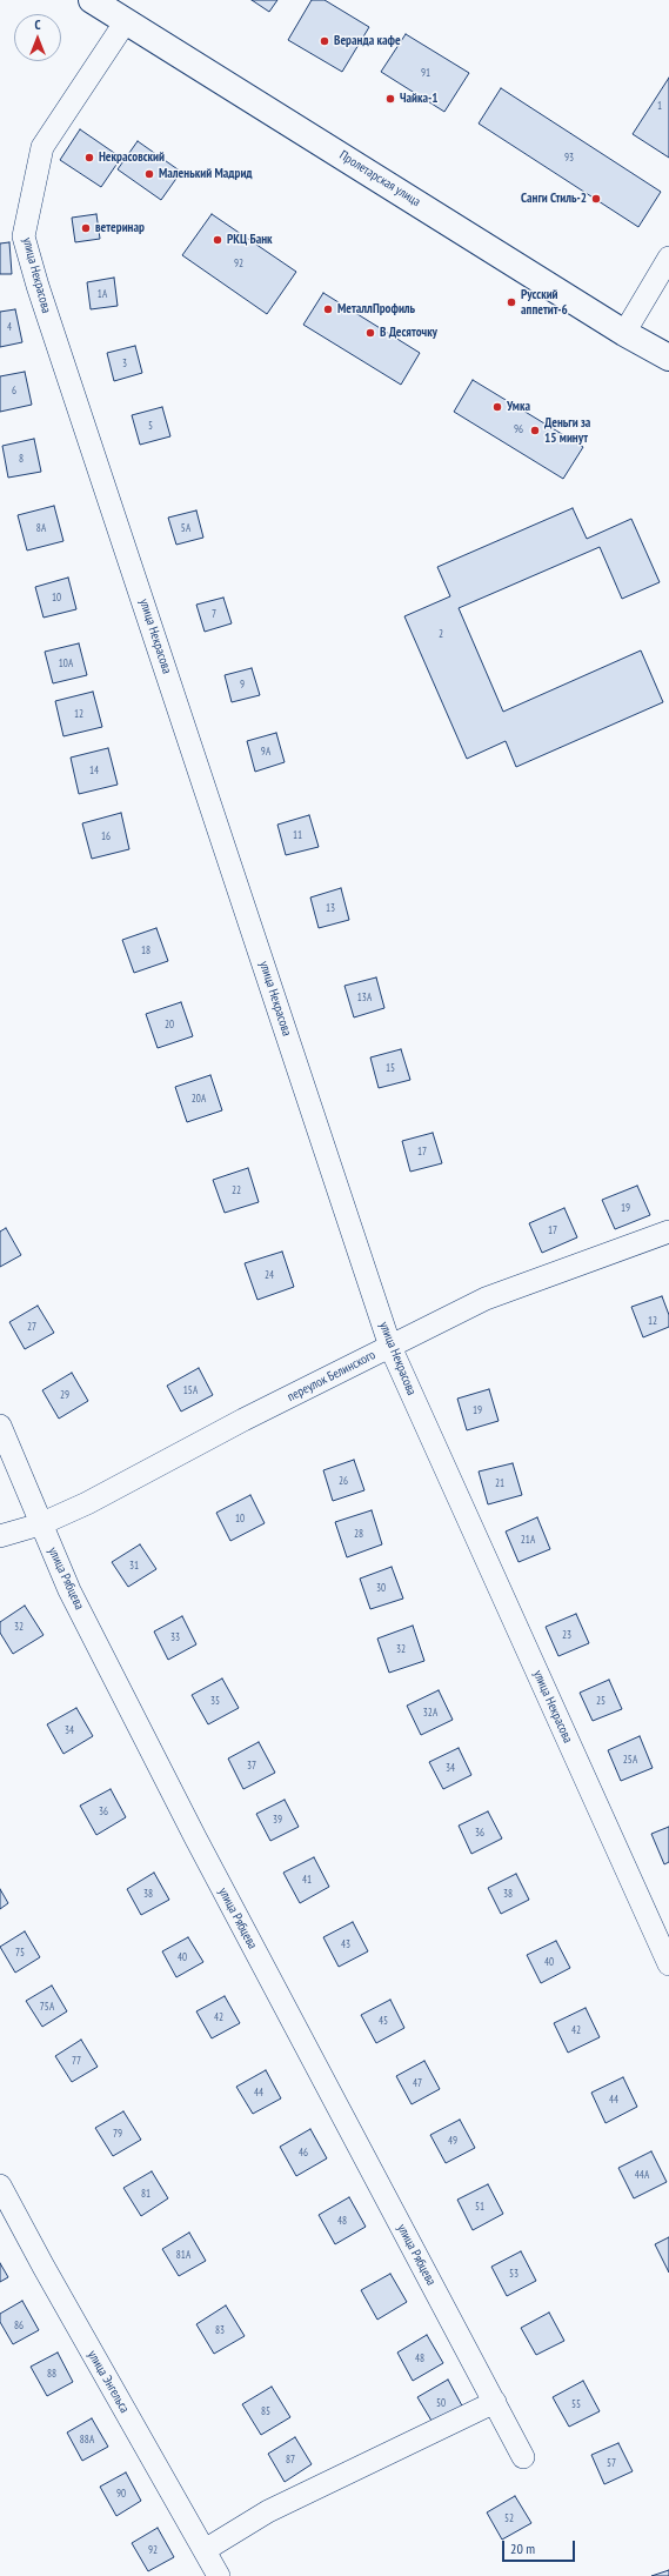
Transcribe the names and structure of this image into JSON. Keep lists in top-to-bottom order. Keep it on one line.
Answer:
{"streets":{"main road":["Пролетарская улица"],"street":["улица Некрасова","переулок Белинского","улица Рябцева","улица Энгельса"]},"crossings":[["Пролетарская улица","улица Некрасова"],["улица Некрасова","переулок Белинского"],["переулок Белинского","улица Рябцева"]],"places":["Веранда кафе","Чайка-1","Некрасовский","Маленький Мадрид","Санги Стиль-2","ветеринар","РКЦ Банк","Русский аппетит-6","МеталлПрофиль","В Десяточку","Умка","Деньги за 15 минут"],"house_numbers":["91","1","93","92","1А","4","3","6","5","96","8","8А","5А","10","7","2","10А","9","12","9А","14","11","16","13","18","13А","20","15","20А","17","22","19","17","24","12","27","15А","29","19","26","21","10","28","21А","31","30","32","23","33","32","35","25","32А","34","25А","37","34","36","39","36","41","38","38","43","75","40","40","75А","42","45","42","77","47","44","44","79","49","46","44А","81","51","48","81А","53","86","83","48","88","50","55","85","88А","87","57","90","52","92"],"scale_bar":"20 m","north":"top"}
